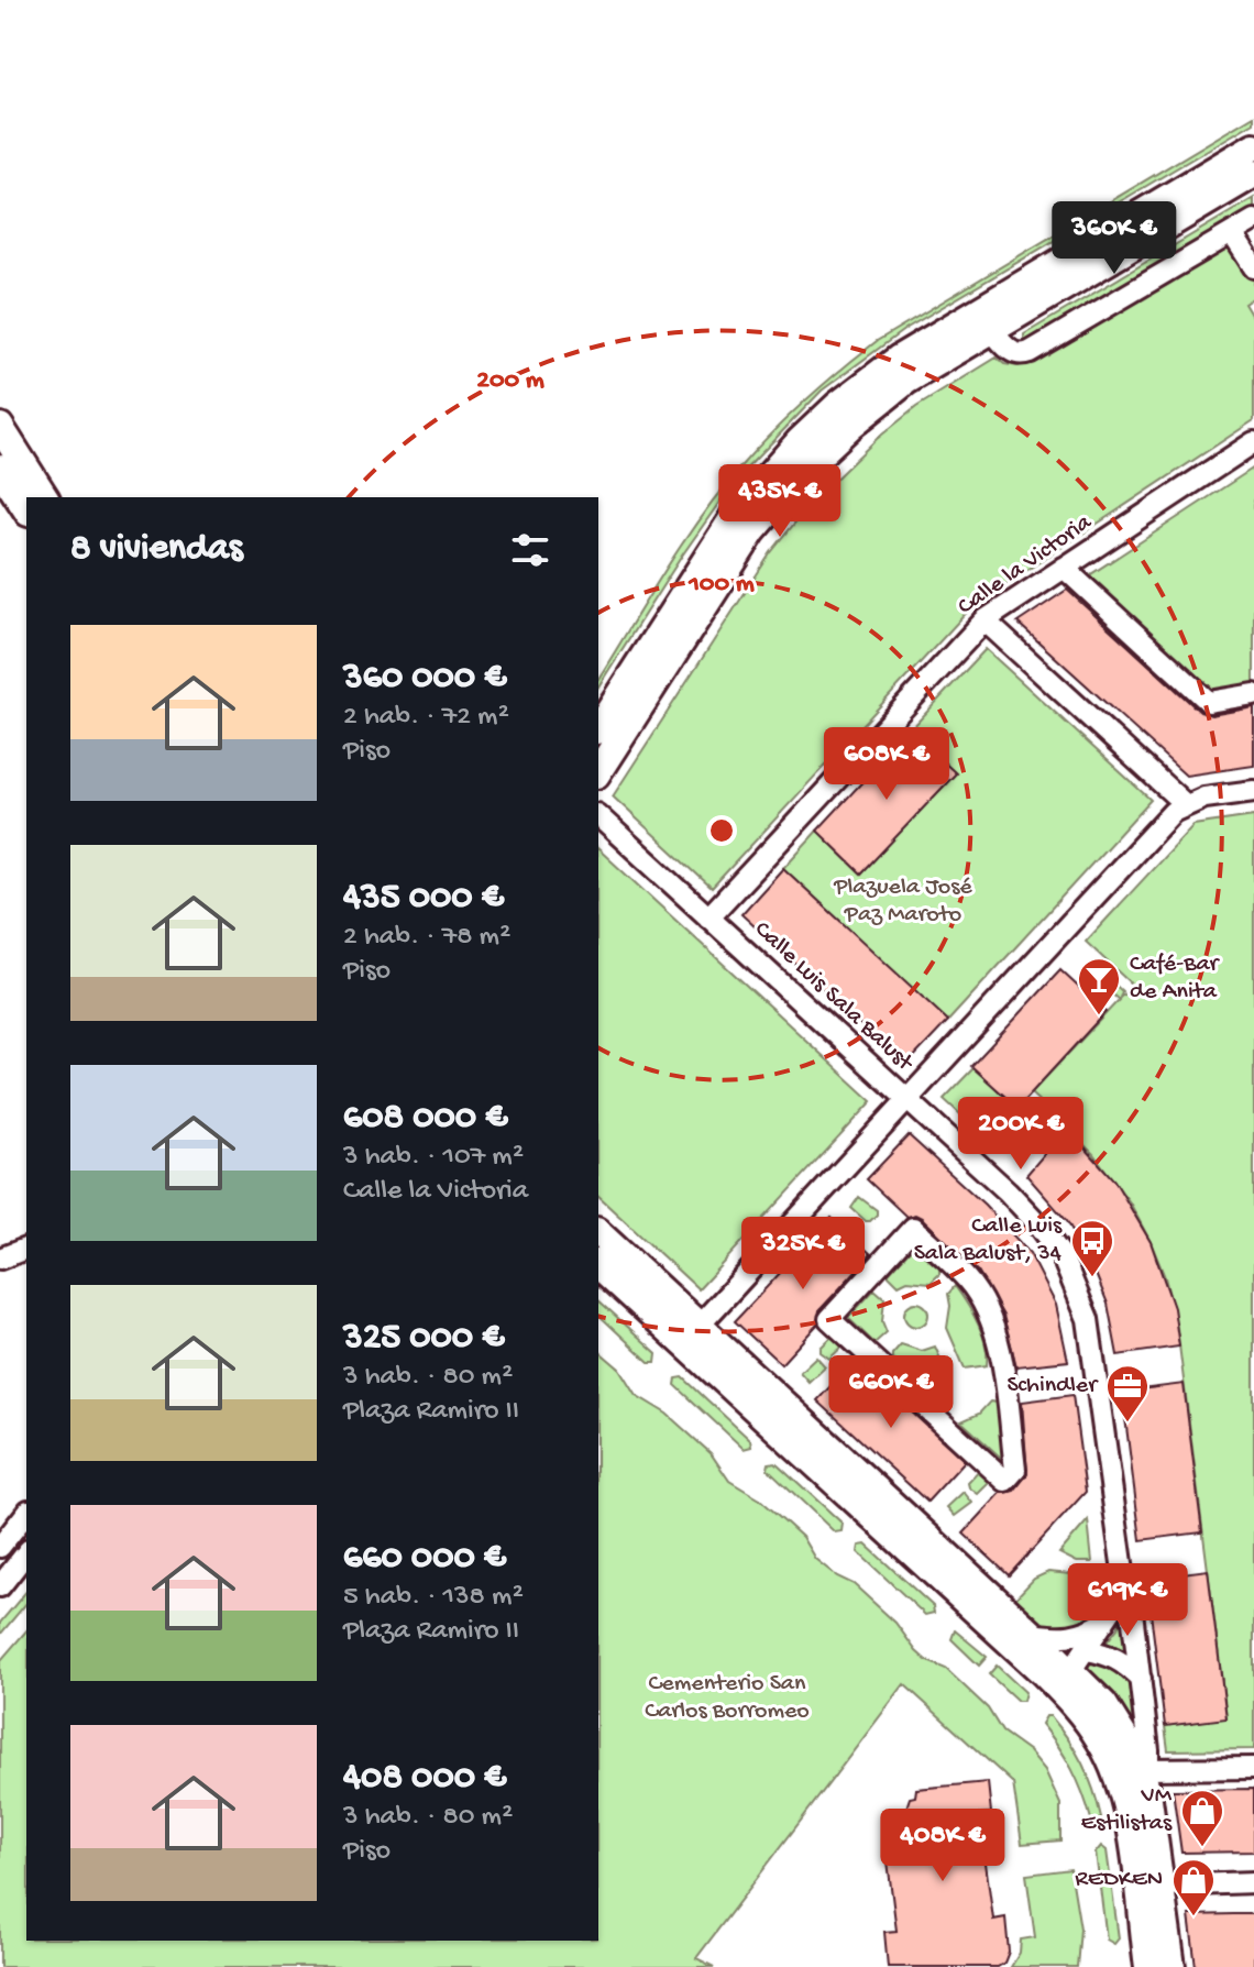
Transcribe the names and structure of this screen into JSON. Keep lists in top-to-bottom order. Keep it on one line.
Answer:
{"streets":{"street":["Calle la Victoria","Calle Luis Sala Balust"]},"crossings":[["Calle la Victoria","Calle Luis Sala Balust"]],"parks":["Plazuela José Paz Maroto","Cementerio San Carlos Borromeo"],"places":{"bar":["Café-Bar de Anita"],"bus stop":["Calle Luis Sala Balust, 34"],"office":["Schindler"],"shop":["VM Estilistas","REDKEN"]},"page":{"price":["360K €","435K €","608K €","200K €","325K €","660K €","619K €","408K €"],"heading":"8 viviendas","list":[{"name":"360 000 €","note":"2 hab. · 72 m² · Piso"},{"name":"435 000 €","note":"2 hab. · 78 m² · Piso"},{"name":"608 000 €","note":"3 hab. · 107 m² · Calle la Victoria"},{"name":"325 000 €","note":"3 hab. · 80 m² · Plaza Ramiro II"},{"name":"660 000 €","note":"5 hab. · 138 m² · Plaza Ramiro II"},{"name":"408 000 €","note":"3 hab. · 80 m² · Piso"}]},"rings":["200 m","100 m"]}
